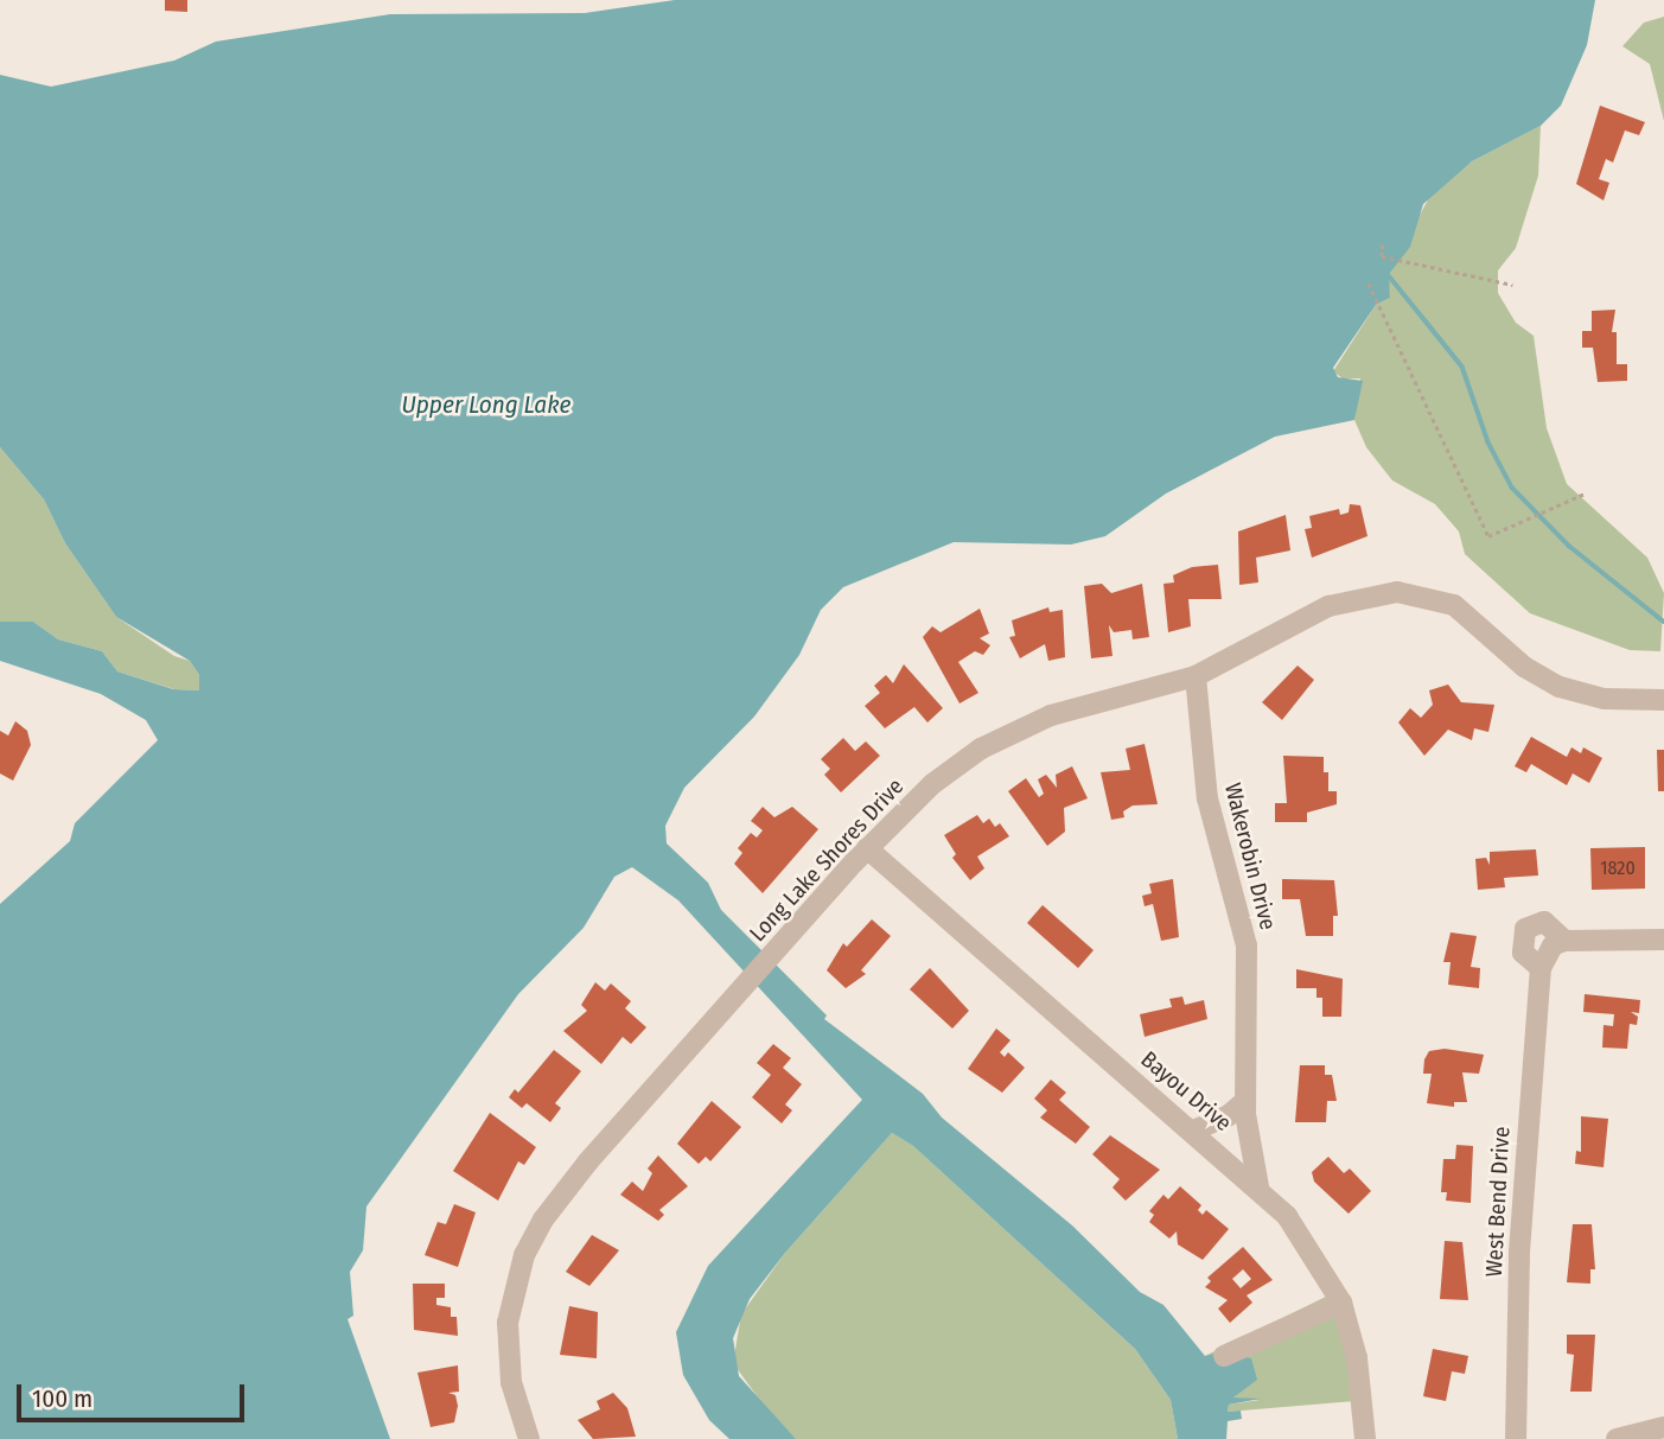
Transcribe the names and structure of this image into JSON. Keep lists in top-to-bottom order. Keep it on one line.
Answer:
{"streets":{"street":["Wakerobin Drive","Long Lake Shores Drive","Bayou Drive","West Bend Drive"]},"crossings":[["Wakerobin Drive","Long Lake Shores Drive"],["Wakerobin Drive","Bayou Drive"],["Long Lake Shores Drive","Bayou Drive"]],"water":["Upper Long Lake"],"house_numbers":["1820"],"scale_bar":"100 m"}
